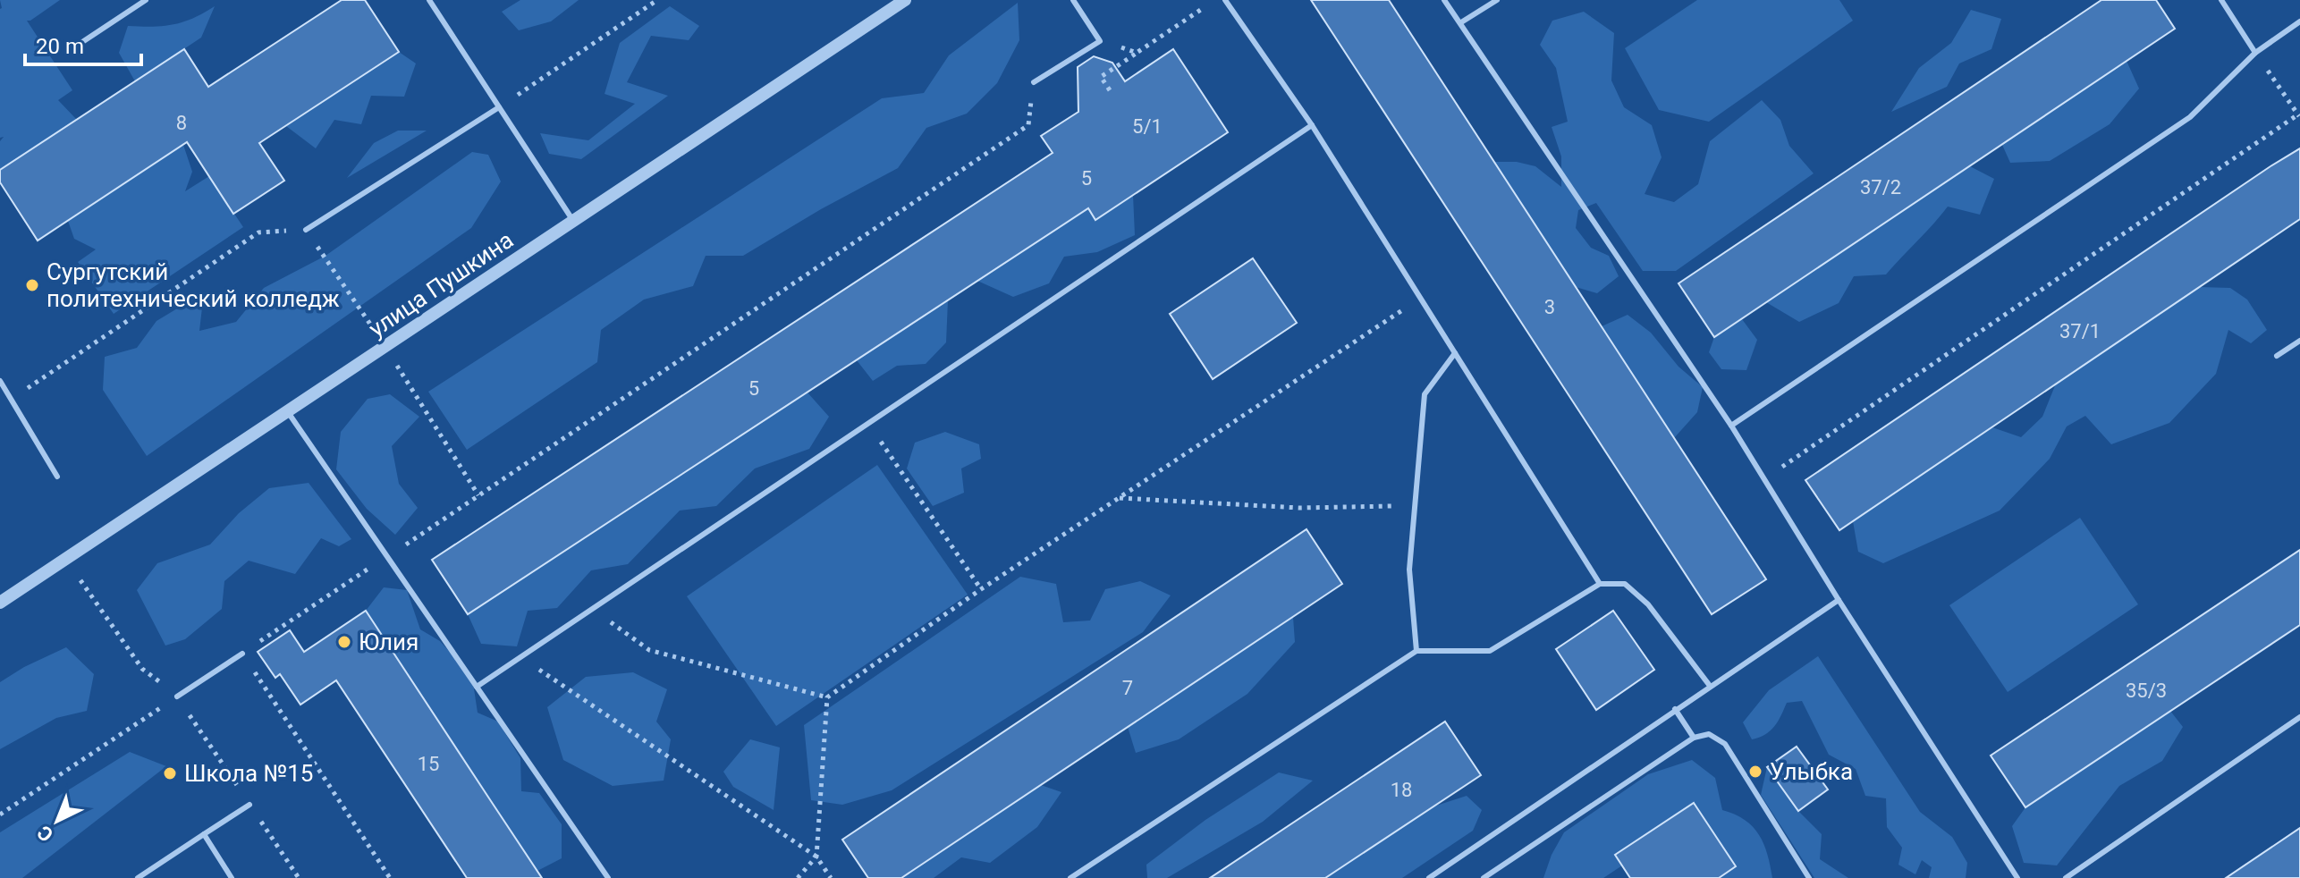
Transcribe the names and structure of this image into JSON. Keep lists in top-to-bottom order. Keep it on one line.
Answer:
{"streets":{"street":["улица Пушкина"]},"places":["Сургутский политехнический колледж","Юлия","Улыбка","Школа №15"],"house_numbers":["8","5/1","5","37/2","3","37/1","5","7","35/3","15","18"],"scale_bar":"20 m","north":"bottom left"}
